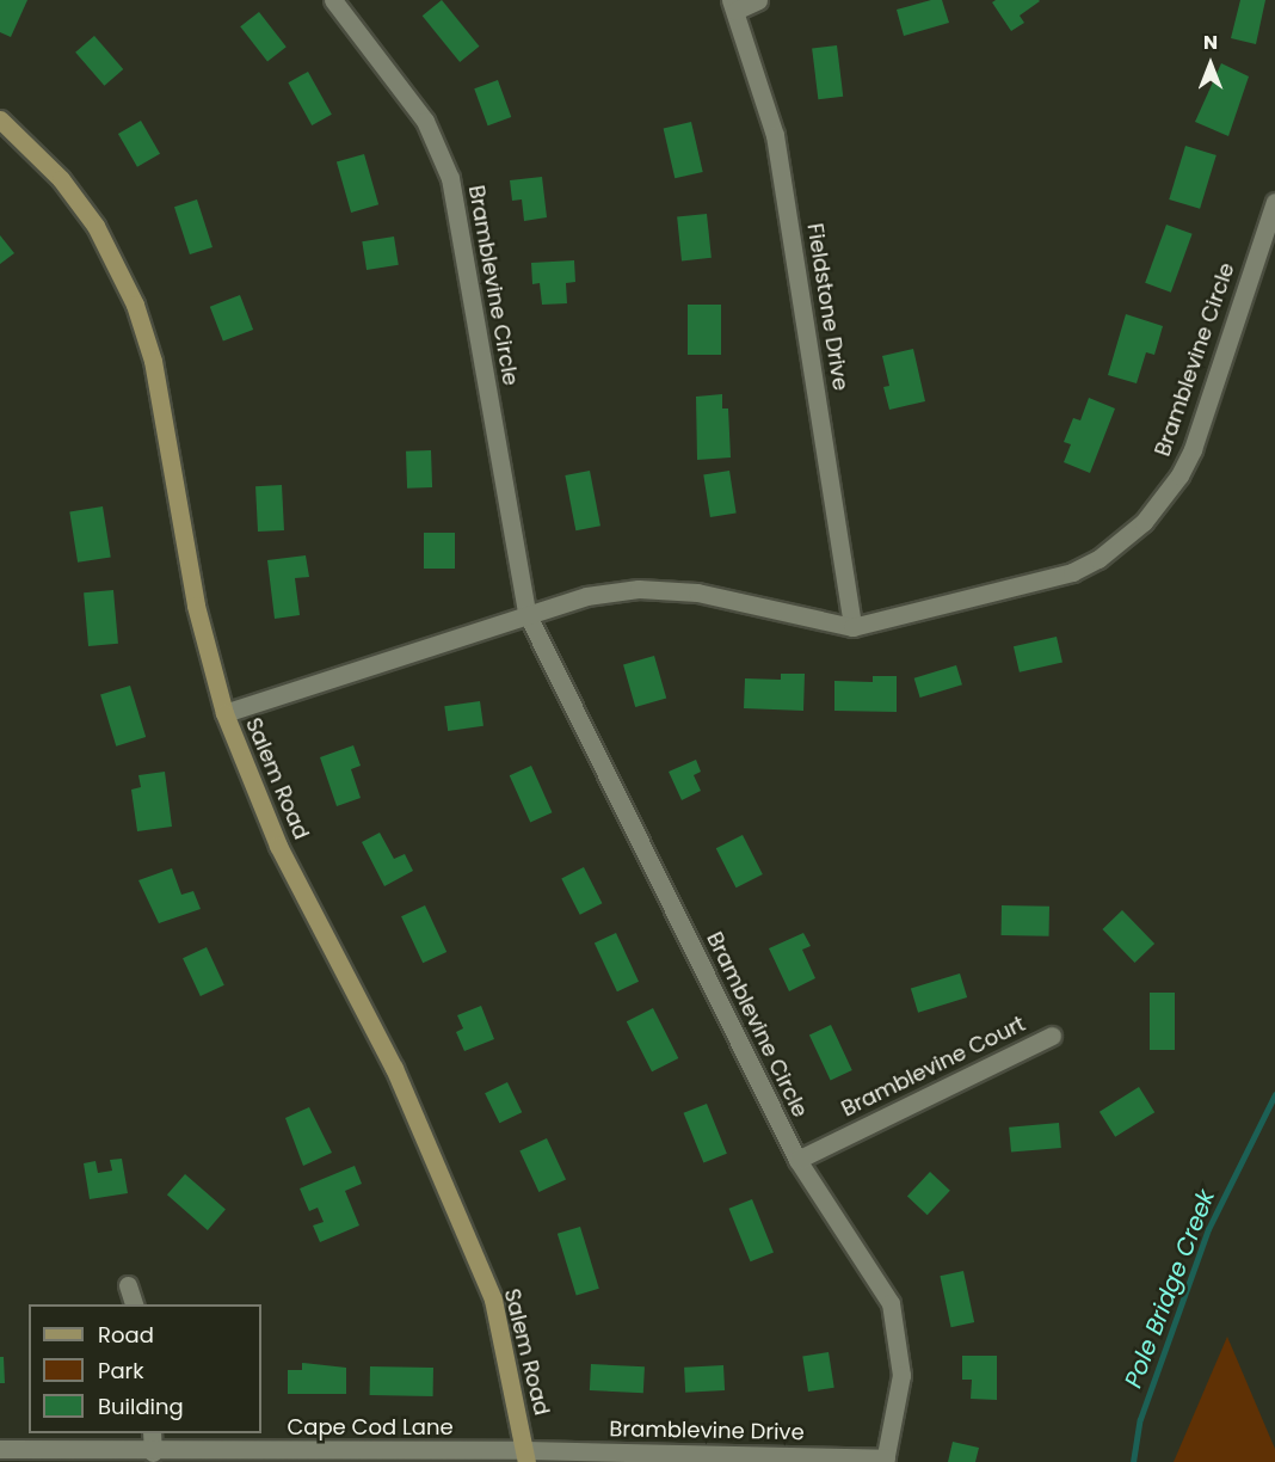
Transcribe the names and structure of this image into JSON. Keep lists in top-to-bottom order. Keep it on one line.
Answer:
{"streets":{"street":["Bramblevine Circle","Fieldstone Drive","Salem Road","Bramblevine Court","Cape Cod Lane","Bramblevine Drive"]},"crossings":[["Bramblevine Circle","Fieldstone Drive"],["Bramblevine Circle","Salem Road"],["Bramblevine Circle","Bramblevine Court"],["Bramblevine Circle","Bramblevine Drive"],["Salem Road","Cape Cod Lane"],["Salem Road","Bramblevine Drive"],["Cape Cod Lane","Bramblevine Drive"]],"water":["Pole Bridge Creek"],"legend":["Road","Park","Building"],"north":"top"}
